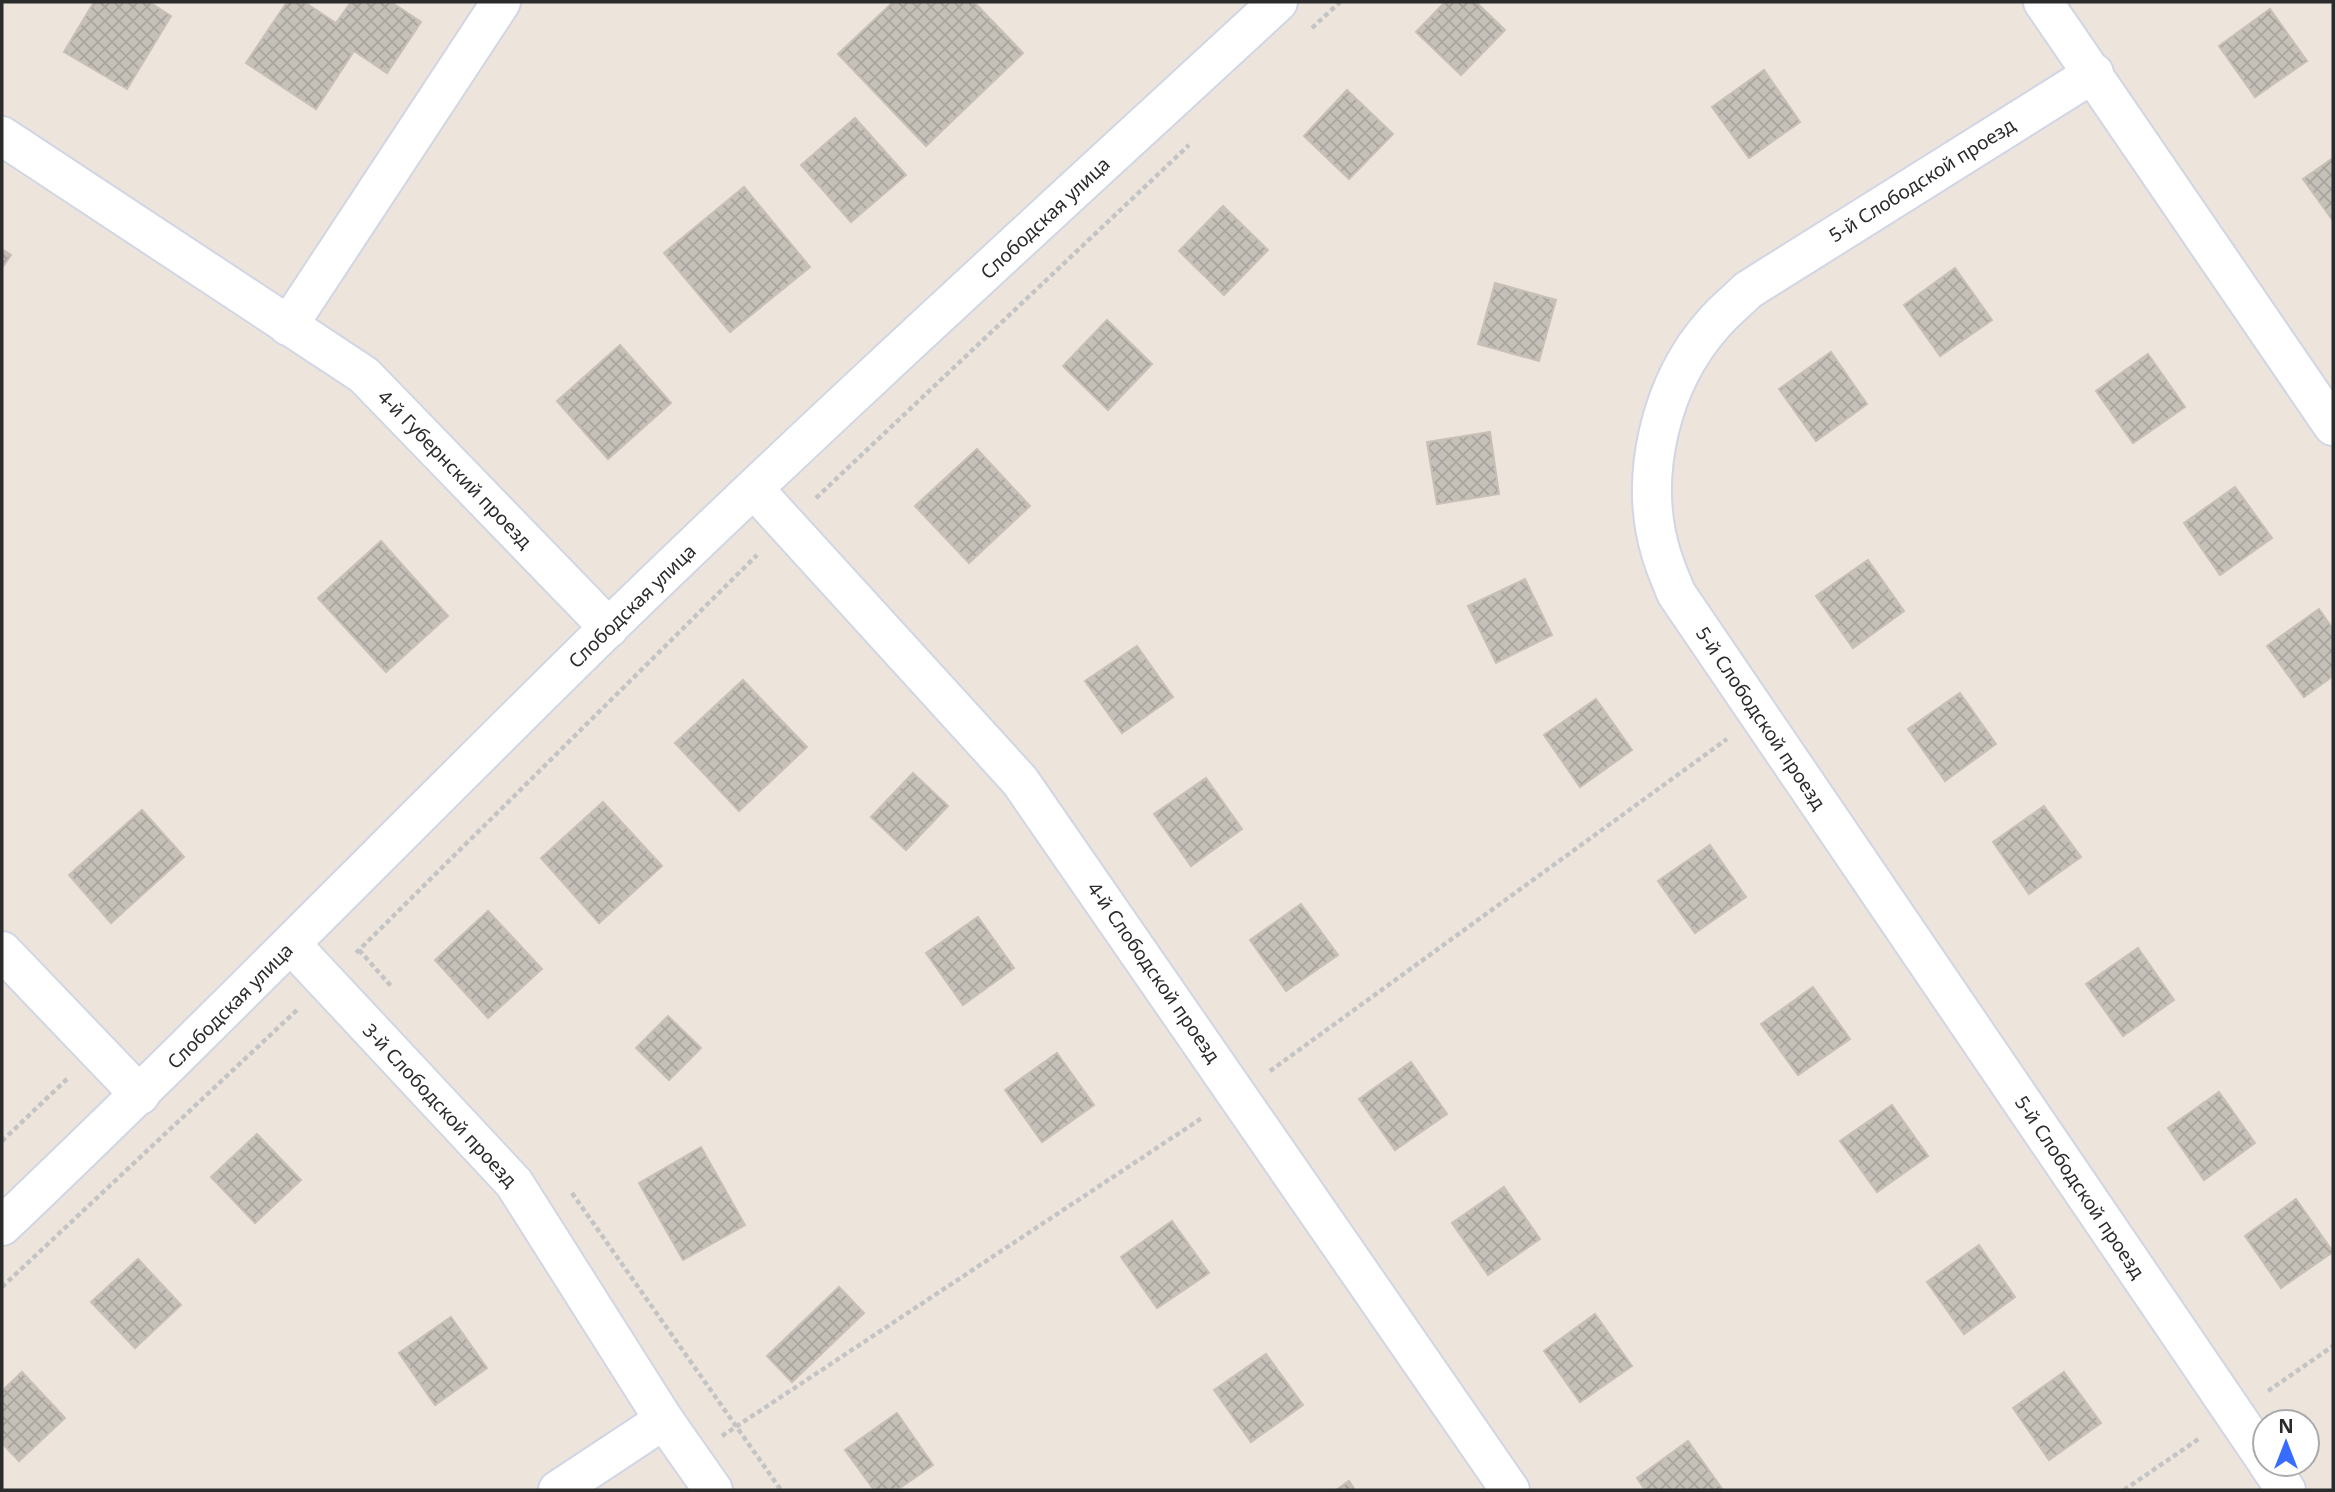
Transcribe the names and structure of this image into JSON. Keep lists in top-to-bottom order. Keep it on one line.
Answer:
{"streets":{"street":["5-й Слободской проезд","Слободская улица","4-й Губернский проезд","4-й Слободской проезд","3-й Слободской проезд"]},"crossings":[["Слободская улица","4-й Губернский проезд"],["Слободская улица","4-й Слободской проезд"],["Слободская улица","3-й Слободской проезд"]],"north":"top"}
